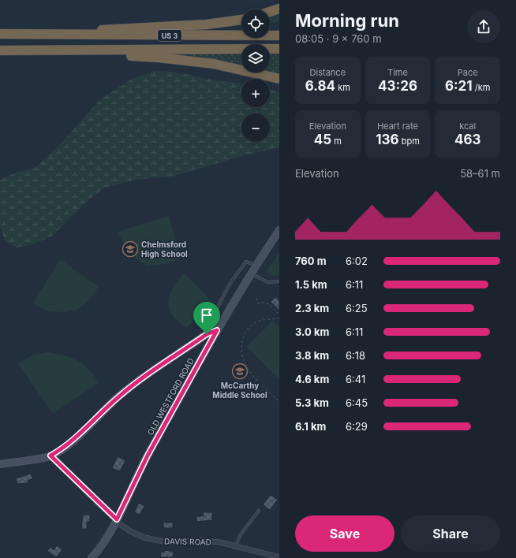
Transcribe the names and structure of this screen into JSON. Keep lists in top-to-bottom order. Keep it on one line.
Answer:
{"streets":{"highway":["US 3"],"main road":["OLD WESTFORD ROAD"],"street":["DAVIS ROAD"]},"crossings":[["OLD WESTFORD ROAD","DAVIS ROAD"]],"places":{"school or university":["Chelmsford High School","McCarthy Middle School"]},"page":{"heading":["Morning run","08:05 · 9 × 760 m"],"map_buttons":["+","−"],"stats":[["Distance","6.84 km"],["Time","43:26"],["Pace","6:21 /km"],["Elevation","45 m"],["Heart rate","136 bpm"],["kcal","463"]],"chart":["Elevation","58–61 m"],"list":[{"name":"760 m","note":"6:02"},{"name":"1.5 km","note":"6:11"},{"name":"2.3 km","note":"6:25"},{"name":"3.0 km","note":"6:11"},{"name":"3.8 km","note":"6:18"},{"name":"4.6 km","note":"6:41"},{"name":"5.3 km","note":"6:45"},{"name":"6.1 km","note":"6:29"}],"buttons":["Save","Share"]}}
